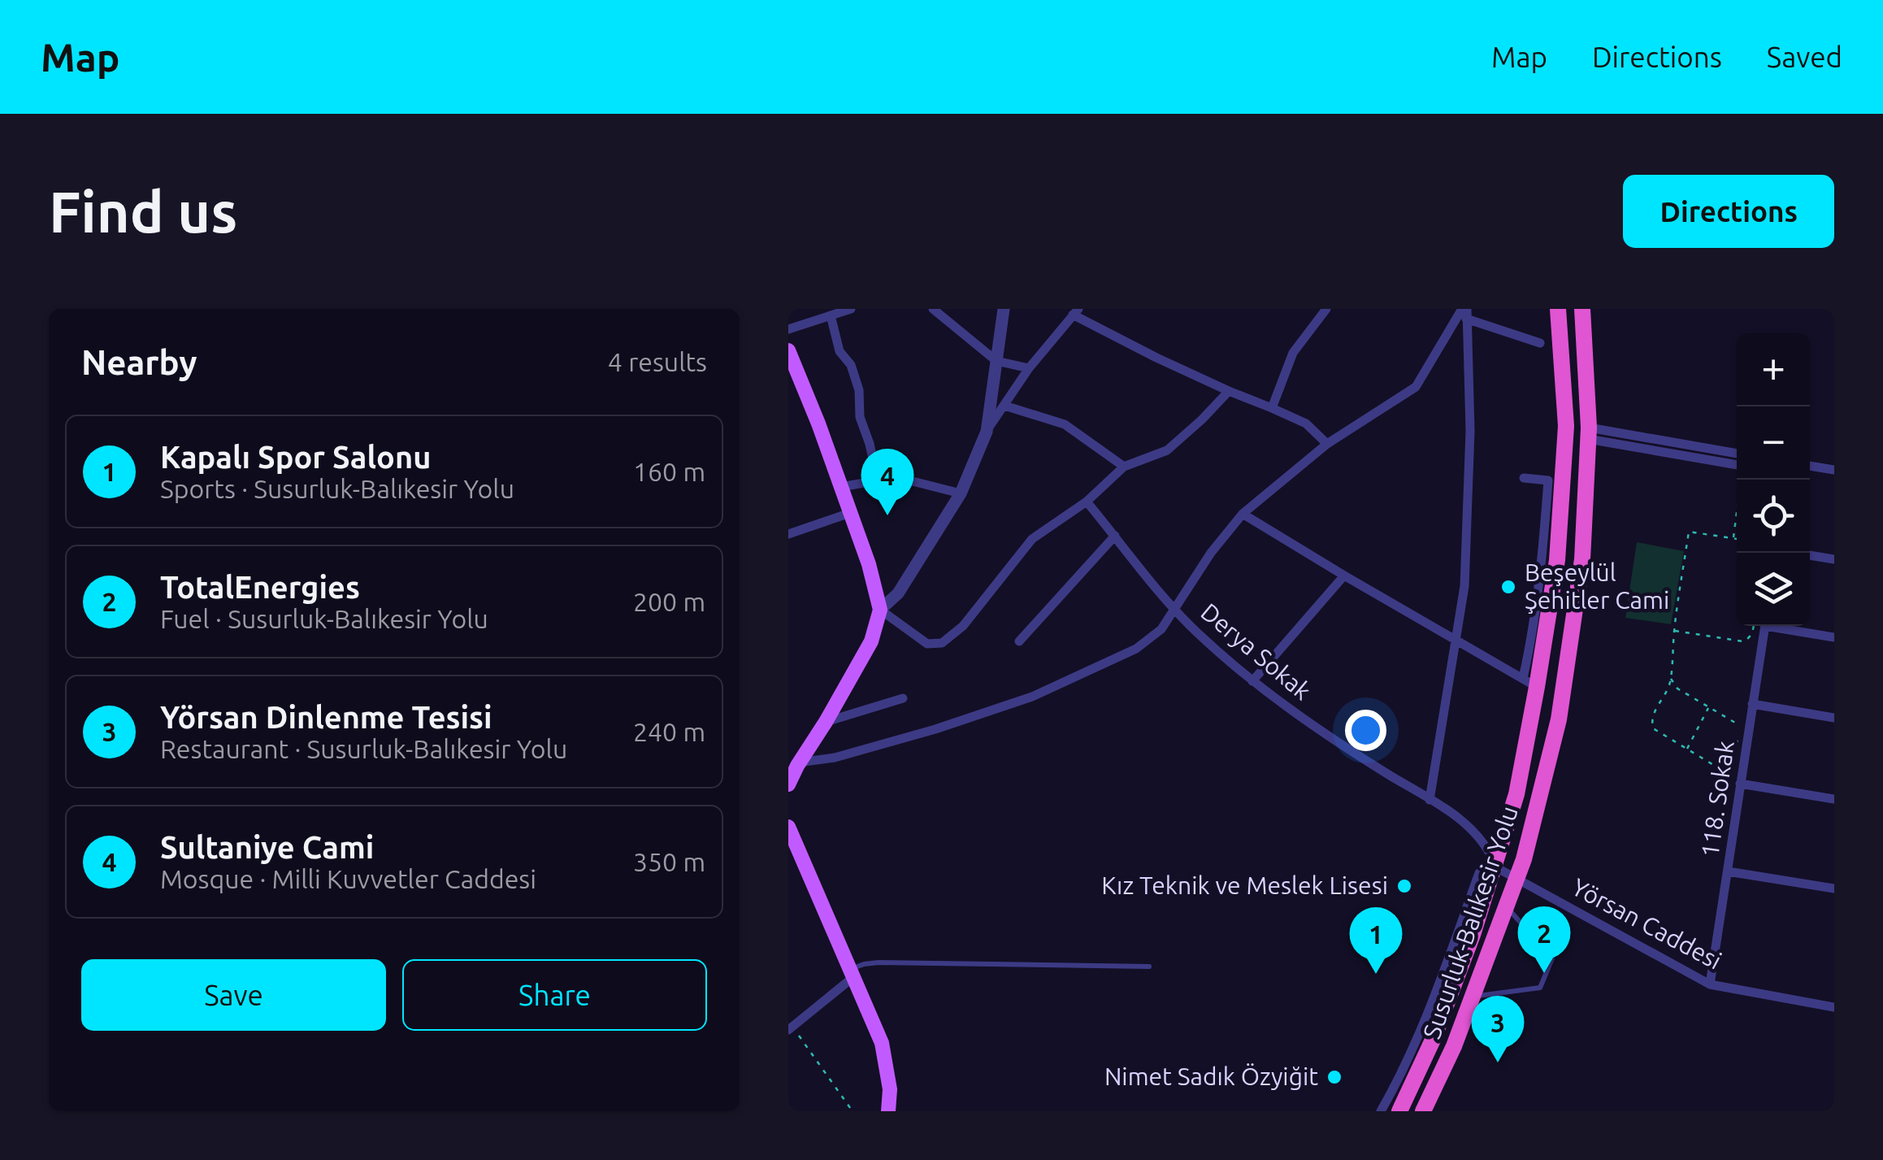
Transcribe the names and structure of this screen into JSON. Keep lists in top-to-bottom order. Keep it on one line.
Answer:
{"streets":{"highway":["Susurluk-Balıkesir Yolu"],"street":["Derya Sokak","118. Sokak","Yörsan Caddesi"]},"crossings":[["118. Sokak","Yörsan Caddesi"],["Susurluk-Balıkesir Yolu","Yörsan Caddesi"]],"places":["Beşeylül Şehitler Cami","Kız Teknik ve Meslek Lisesi","Nimet Sadık Özyiğit"],"page":{"header":"Map","nav":["Map","Directions","Saved"],"buttons":["Directions",["Save","Share"]],"title":"Find us","heading":["Nearby","4 results"],"map_buttons":["+","−"],"list":[{"mark":"1","name":"Kapalı Spor Salonu","note":"Sports · Susurluk-Balıkesir Yolu","value":"160 m"},{"mark":"2","name":"TotalEnergies","note":"Fuel · Susurluk-Balıkesir Yolu","value":"200 m"},{"mark":"3","name":"Yörsan Dinlenme Tesisi","note":"Restaurant · Susurluk-Balıkesir Yolu","value":"240 m"},{"mark":"4","name":"Sultaniye Cami","note":"Mosque · Milli Kuvvetler Caddesi","value":"350 m"}],"pins":["4","2","1","3"]}}
